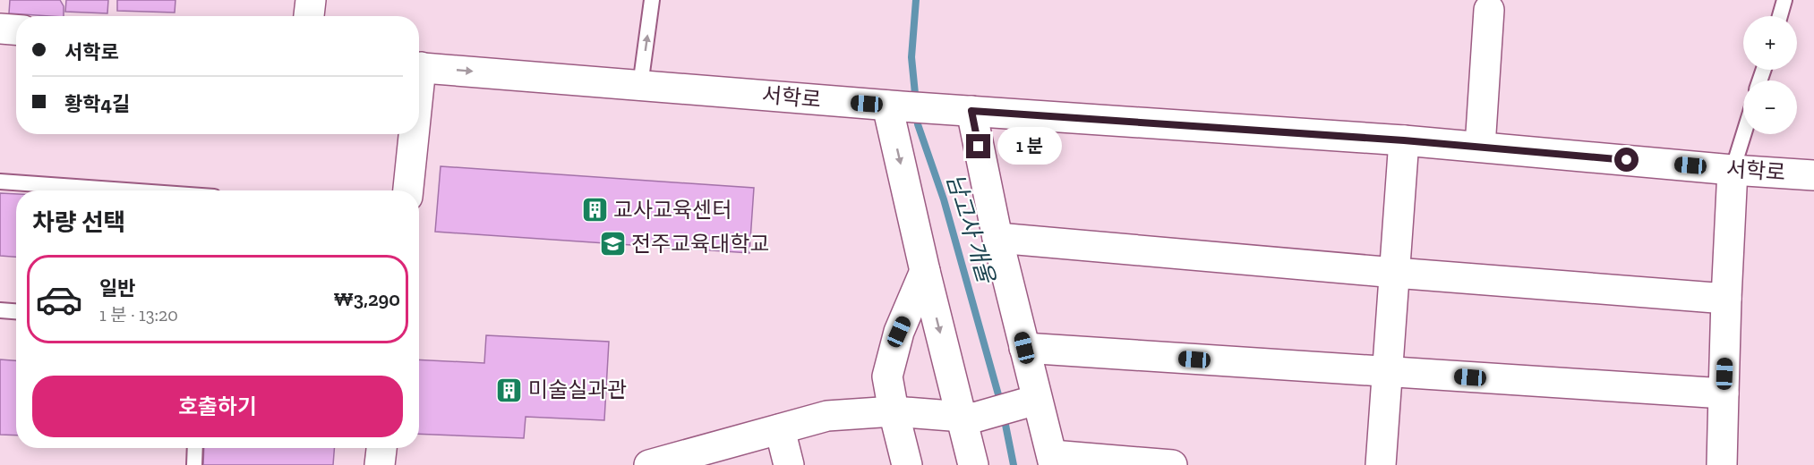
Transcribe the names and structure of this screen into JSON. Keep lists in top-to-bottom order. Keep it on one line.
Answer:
{"streets":{"street":["서학로"]},"water":["남고사 개울"],"places":{"building":["교사교육센터","미술실과관"],"school or university":["전주교육대학교"]},"page":{"map_buttons":["+","−"],"banner":["서학로","황학4길"],"bubble":"1 분","heading":"차량 선택","list":[{"name":"일반","note":"1 분 · 13:20","value":"₩3,290"}],"buttons":"호출하기"}}
